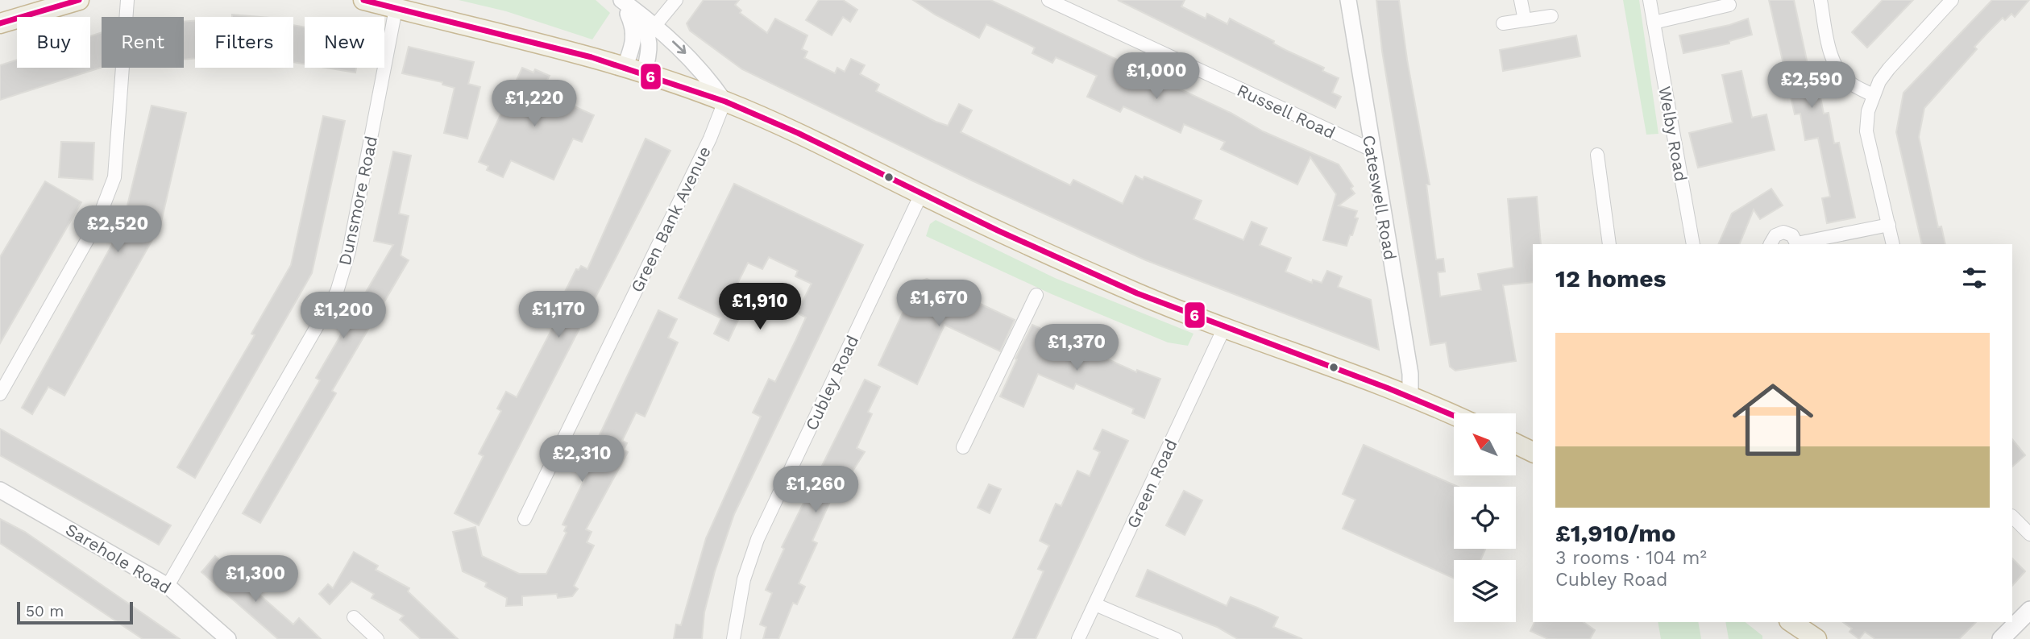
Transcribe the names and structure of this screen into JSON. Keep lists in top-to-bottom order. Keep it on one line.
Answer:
{"streets":{"street":["Russell Road","Welby Road","Cateswell Road","Dunsmore Road","Green Bank Avenue","Cubley Road","Green Road","Sarehole Road"]},"crossings":[["Russell Road","Cateswell Road"],["Dunsmore Road","Sarehole Road"]],"lines":["transit line 6"],"scale_bar":"50 m","north":"top left","page":{"chip":["Buy","Rent","Filters","New"],"price":["£1,000","£2,590","£1,220","£2,520","£1,670","£1,910","£1,170","£1,200","£1,370","£2,310","£1,260","£1,300"],"heading":"12 homes","list":[{"name":"£1,910/mo","note":"3 rooms · 104 m² · Cubley Road"}],"scale":"50 m"}}
